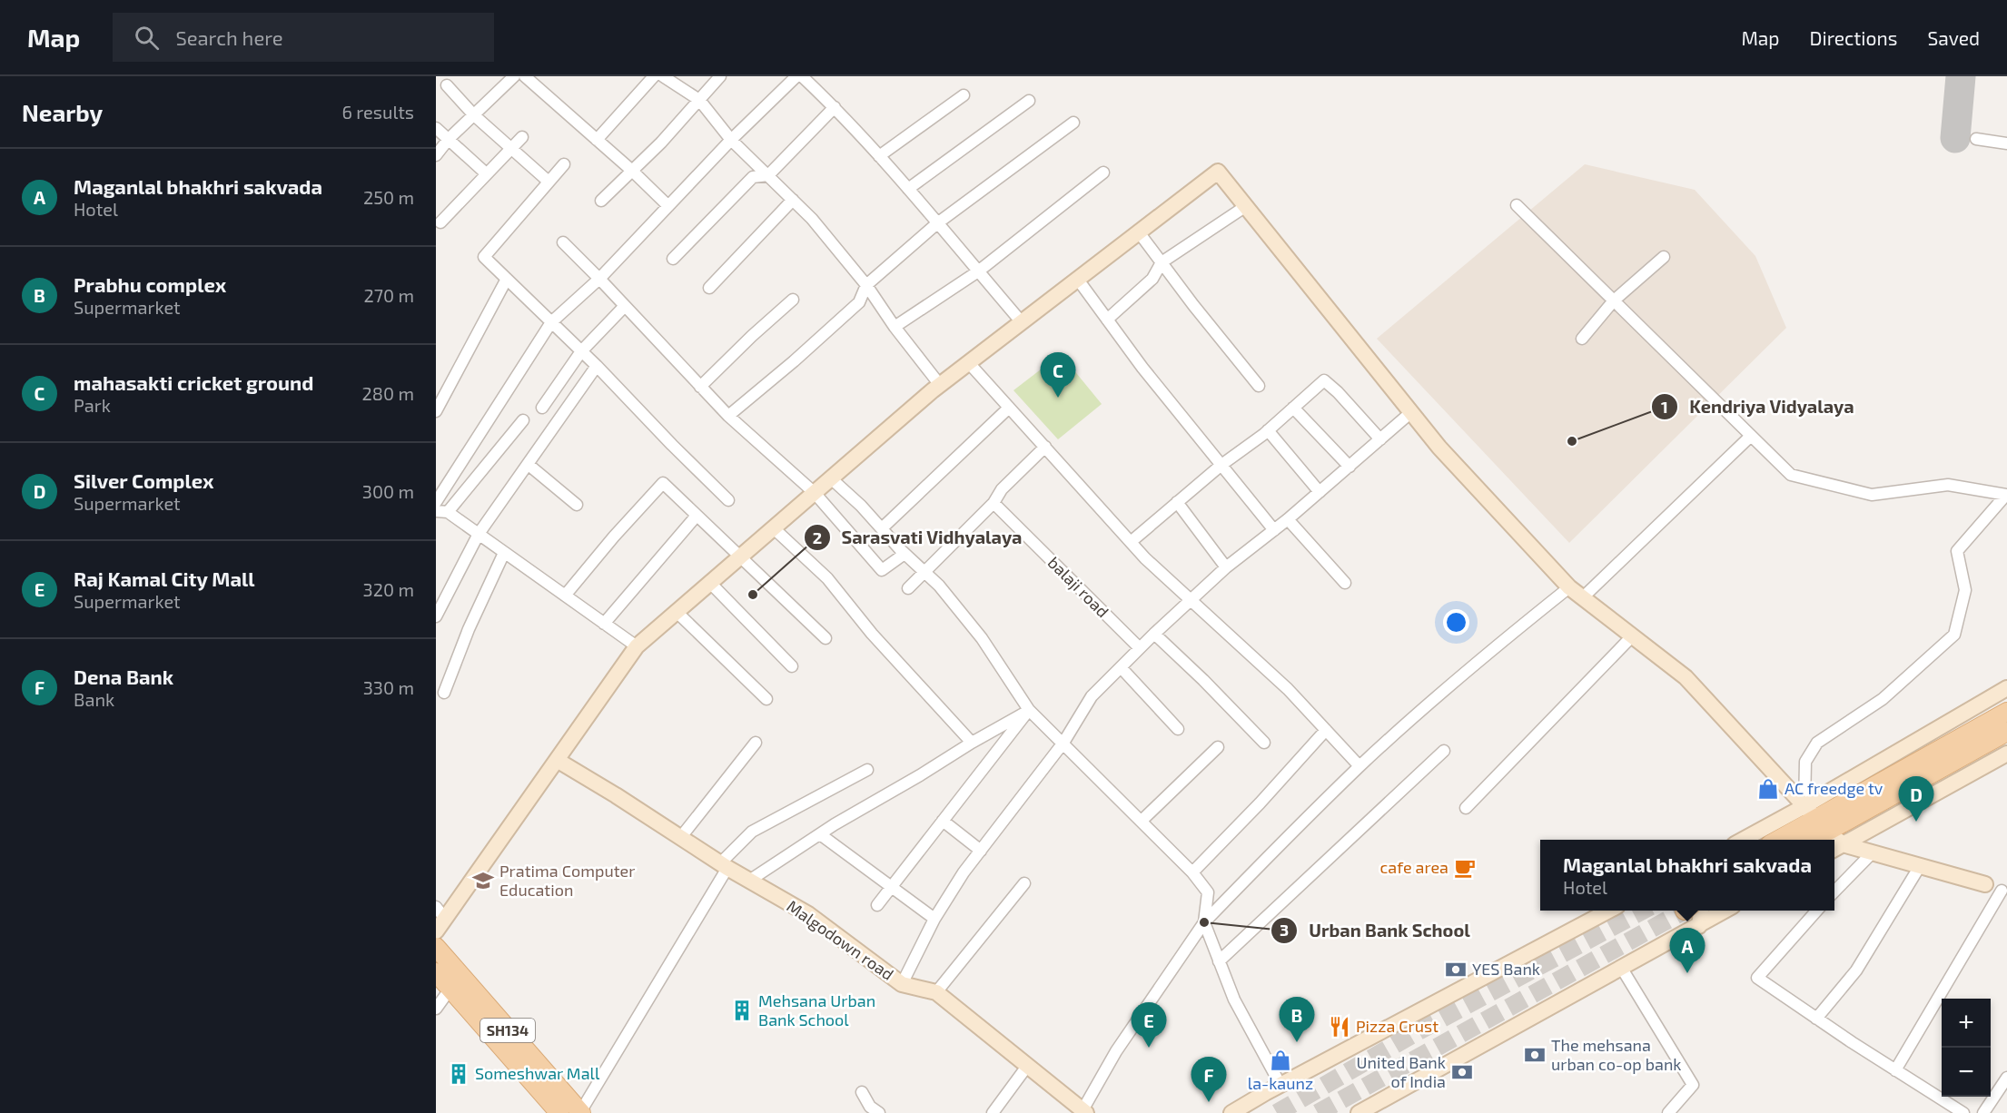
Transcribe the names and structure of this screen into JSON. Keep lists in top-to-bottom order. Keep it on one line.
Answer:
{"streets":{"main road":["SH134"],"street":["balaji road","Malgodown road"]},"places":{"other":["Kendriya Vidyalaya","Sarasvati Vidhyalaya","Urban Bank School"],"shop":["AC freedge tv","la-kaunz"],"cafe":["cafe area"],"school or university":["Pratima Computer Education"],"bank":["YES Bank","The mehsana urban co-op bank","United Bank of India"],"building":["Mehsana Urban Bank School","Someshwar Mall"],"restaurant":["Pizza Crust"]},"page":{"header":"Map","search":"Search here","nav":["Map","Directions","Saved"],"heading":["Nearby","6 results"],"list":[{"mark":"A","name":"Maganlal bhakhri sakvada","note":"Hotel","value":"250 m"},{"mark":"B","name":"Prabhu complex","note":"Supermarket","value":"270 m"},{"mark":"C","name":"mahasakti cricket ground","note":"Park","value":"280 m"},{"mark":"D","name":"Silver Complex","note":"Supermarket","value":"300 m"},{"mark":"E","name":"Raj Kamal City Mall","note":"Supermarket","value":"320 m"},{"mark":"F","name":"Dena Bank","note":"Bank","value":"330 m"}],"pins":["C","D","A","B","E","F"],"popup":["Maganlal bhakhri sakvada","Hotel"],"map_buttons":["+","−"]}}
